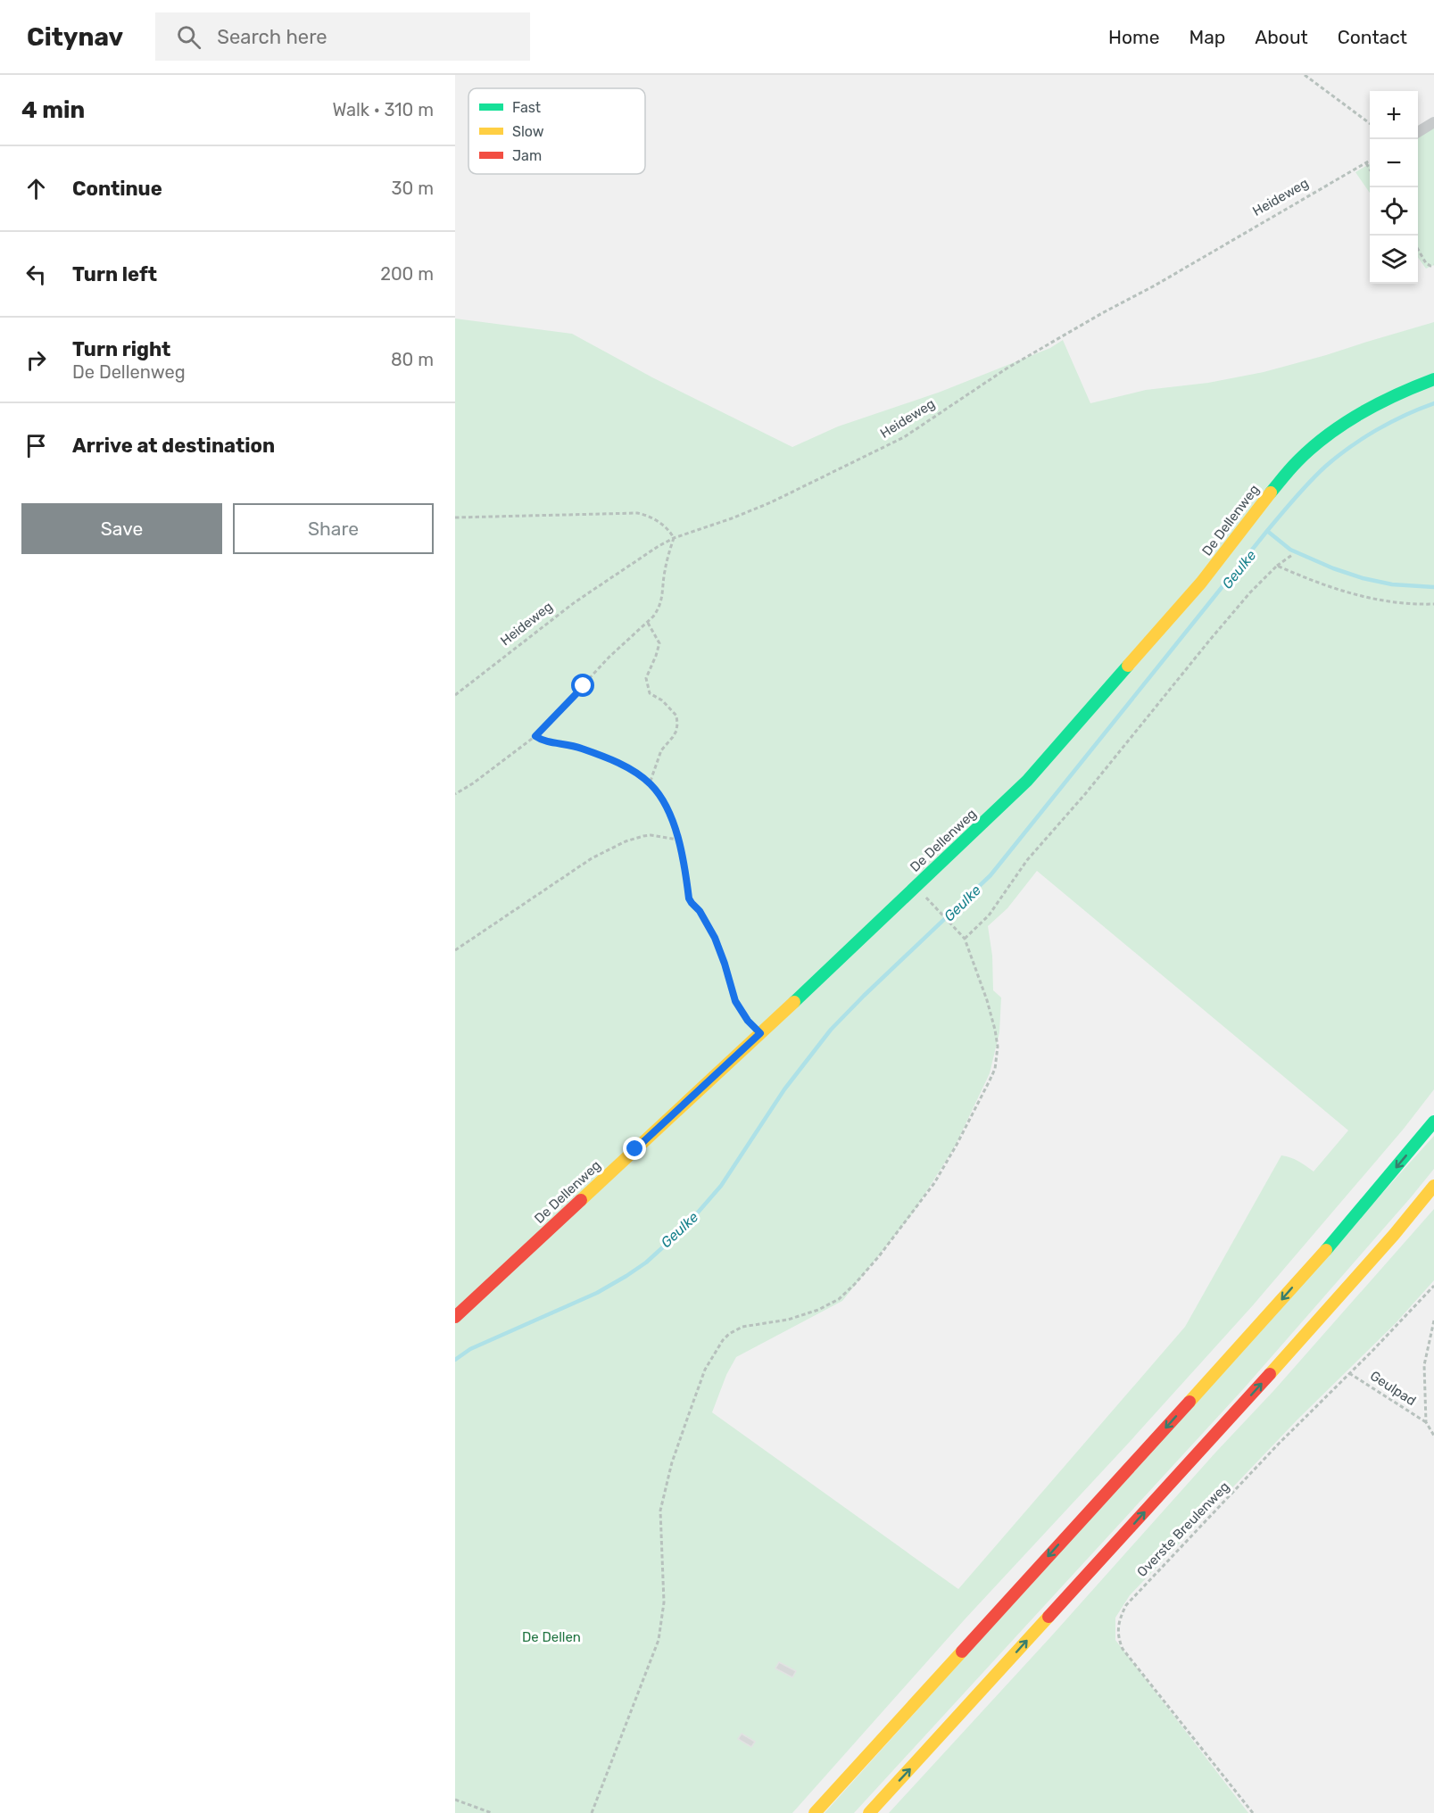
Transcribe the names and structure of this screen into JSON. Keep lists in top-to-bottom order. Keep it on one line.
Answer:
{"streets":{"main road":["De Dellenweg"],"path":["Heideweg","Geulpad","Overste Breulenweg"]},"crossings":[["Geulpad","Overste Breulenweg"]],"water":["Geulke"],"parks":["De Dellen"],"legend":["Fast","Slow","Jam"],"page":{"header":"Citynav","search":"Search here","nav":["Home","Map","About","Contact"],"heading":["4 min","Walk · 310 m"],"map_buttons":["+","−"],"list":[["Continue","30 m"],["Turn left","200 m"],["Turn right","De Dellenweg","80 m"],"Arrive at destination"],"buttons":["Save","Share"]}}
